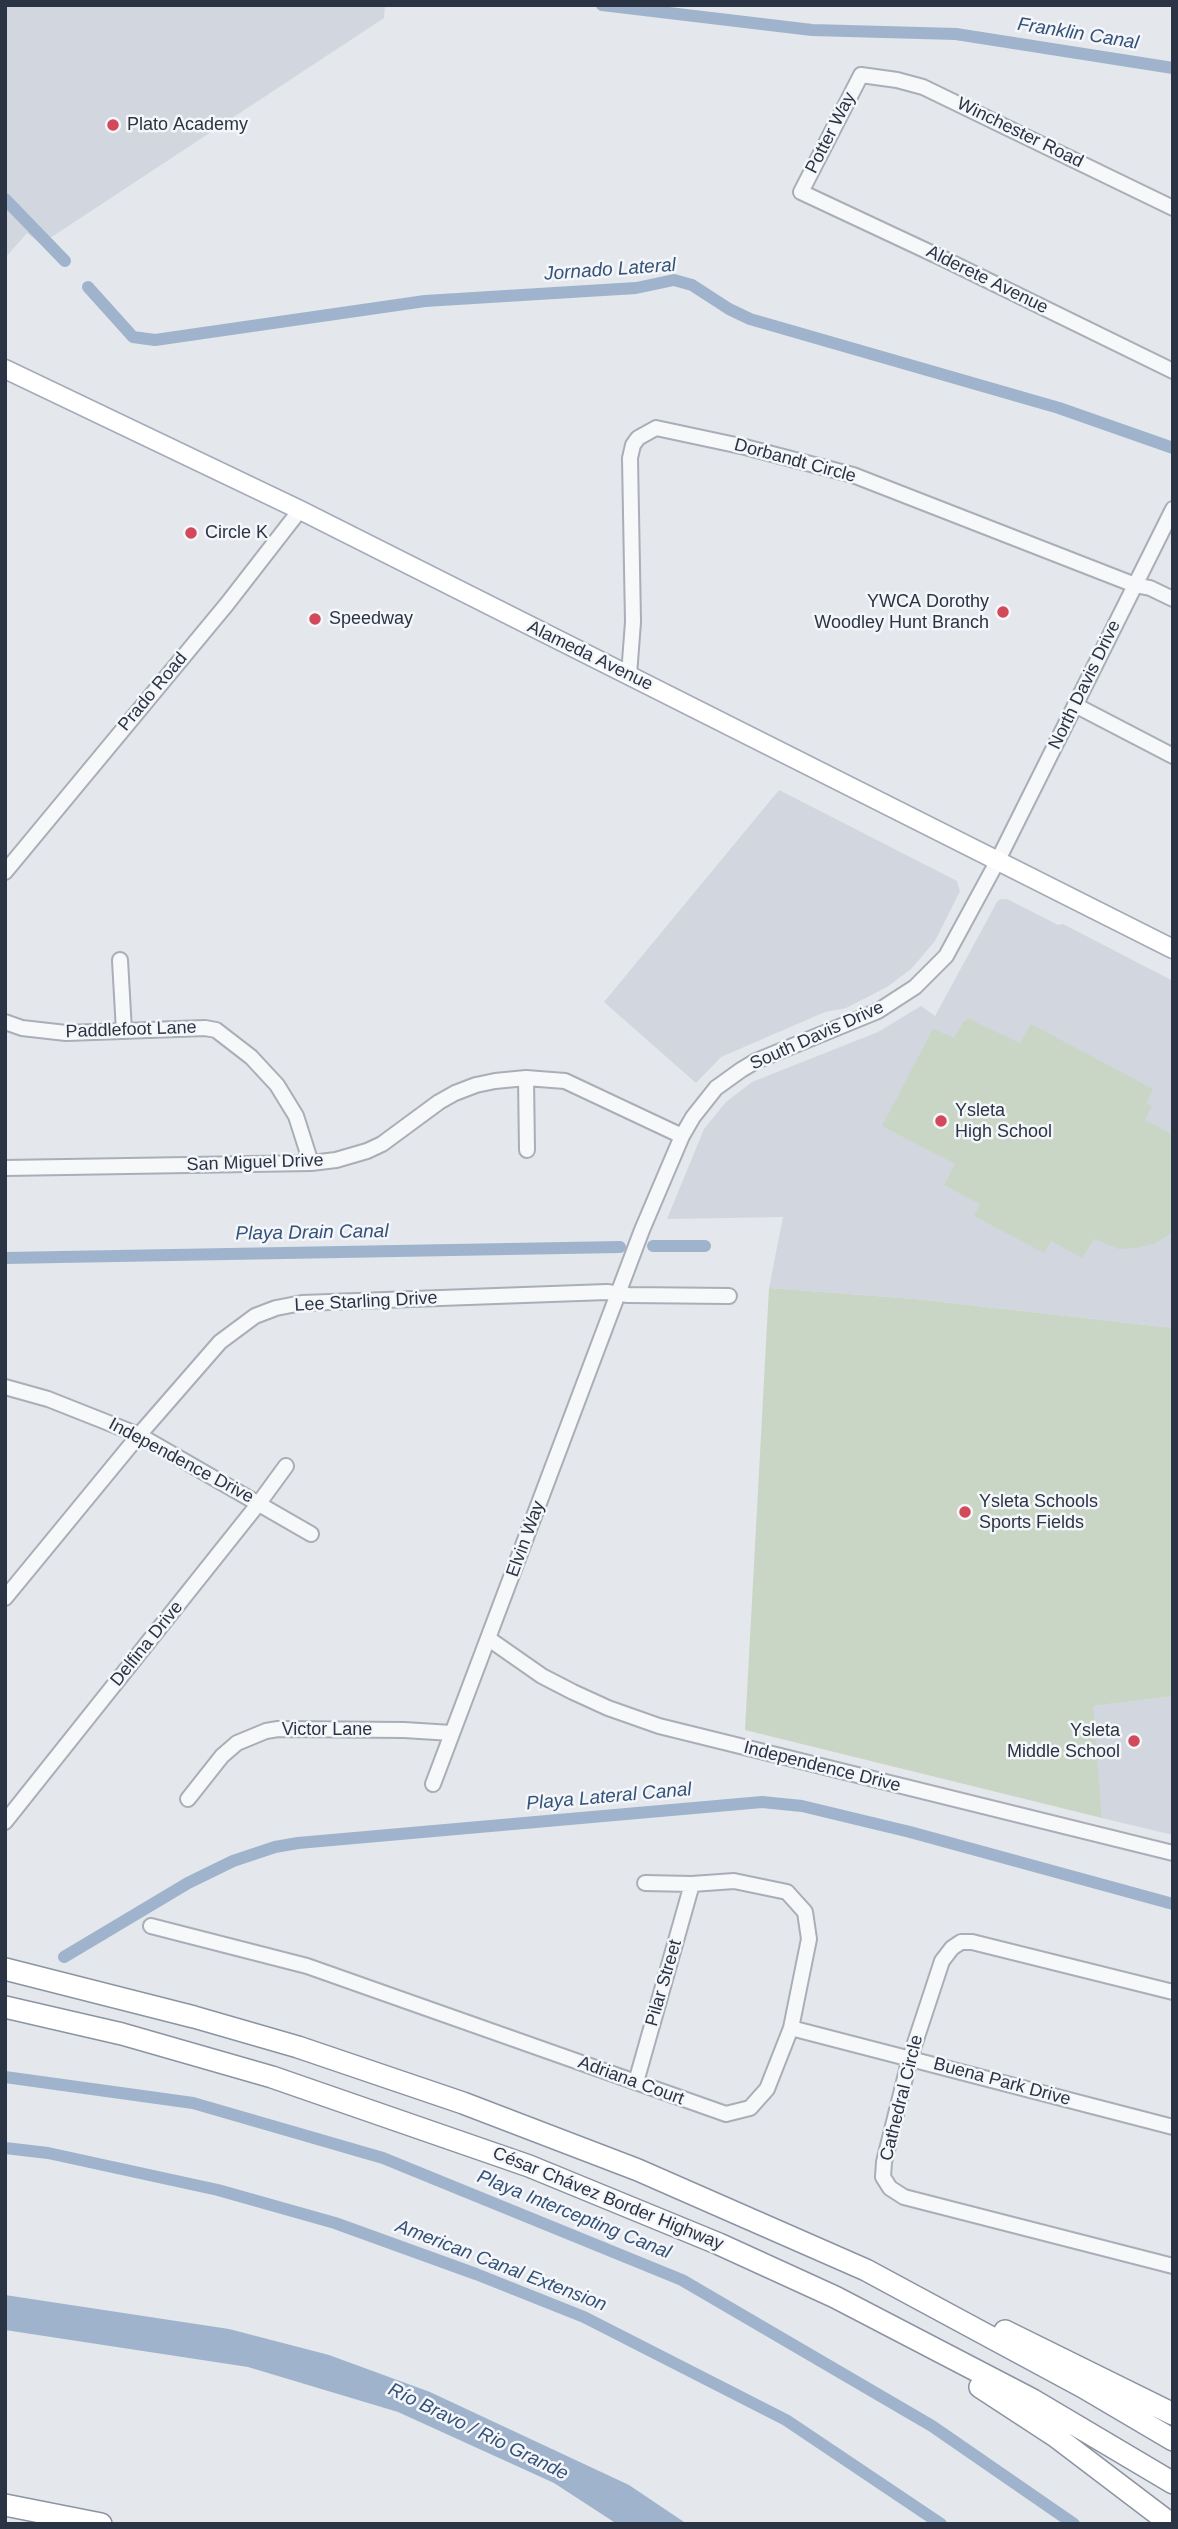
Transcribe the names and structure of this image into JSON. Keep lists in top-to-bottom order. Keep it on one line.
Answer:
{"streets":{"highway":["César Chávez Border Highway"],"main road":["Alameda Avenue"],"street":["Potter Way","Winchester Road","Alderete Avenue","Dorbandt Circle","North Davis Drive","Prado Road","Paddlefoot Lane","South Davis Drive","San Miguel Drive","Lee Starling Drive","Independence Drive","Elvin Way","Delfina Drive","Victor Lane","Pilar Street","Adriana Court","Buena Park Drive","Cathedral Circle"]},"crossings":[["Potter Way","Winchester Road"],["Potter Way","Alderete Avenue"],["Dorbandt Circle","Alameda Avenue"],["Dorbandt Circle","North Davis Drive"],["Alameda Avenue","North Davis Drive"],["Alameda Avenue","Prado Road"],["Alameda Avenue","South Davis Drive"],["North Davis Drive","South Davis Drive"],["Paddlefoot Lane","San Miguel Drive"],["South Davis Drive","San Miguel Drive"],["South Davis Drive","Lee Starling Drive"],["South Davis Drive","Elvin Way"],["Lee Starling Drive","Independence Drive"],["Lee Starling Drive","Elvin Way"],["Independence Drive","Elvin Way"],["Independence Drive","Delfina Drive"],["Elvin Way","Victor Lane"],["Pilar Street","Adriana Court"],["Adriana Court","Buena Park Drive"],["Buena Park Drive","Cathedral Circle"]],"water":["Franklin Canal","Jornado Lateral","Playa Drain Canal","Playa Lateral Canal","Playa Intercepting Canal","American Canal Extension","Río Bravo / Rio Grande"],"places":["Plato Academy","Circle K","YWCA Dorothy Woodley Hunt Branch","Speedway","Ysleta High School","Ysleta Schools Sports Fields","Ysleta Middle School"]}
